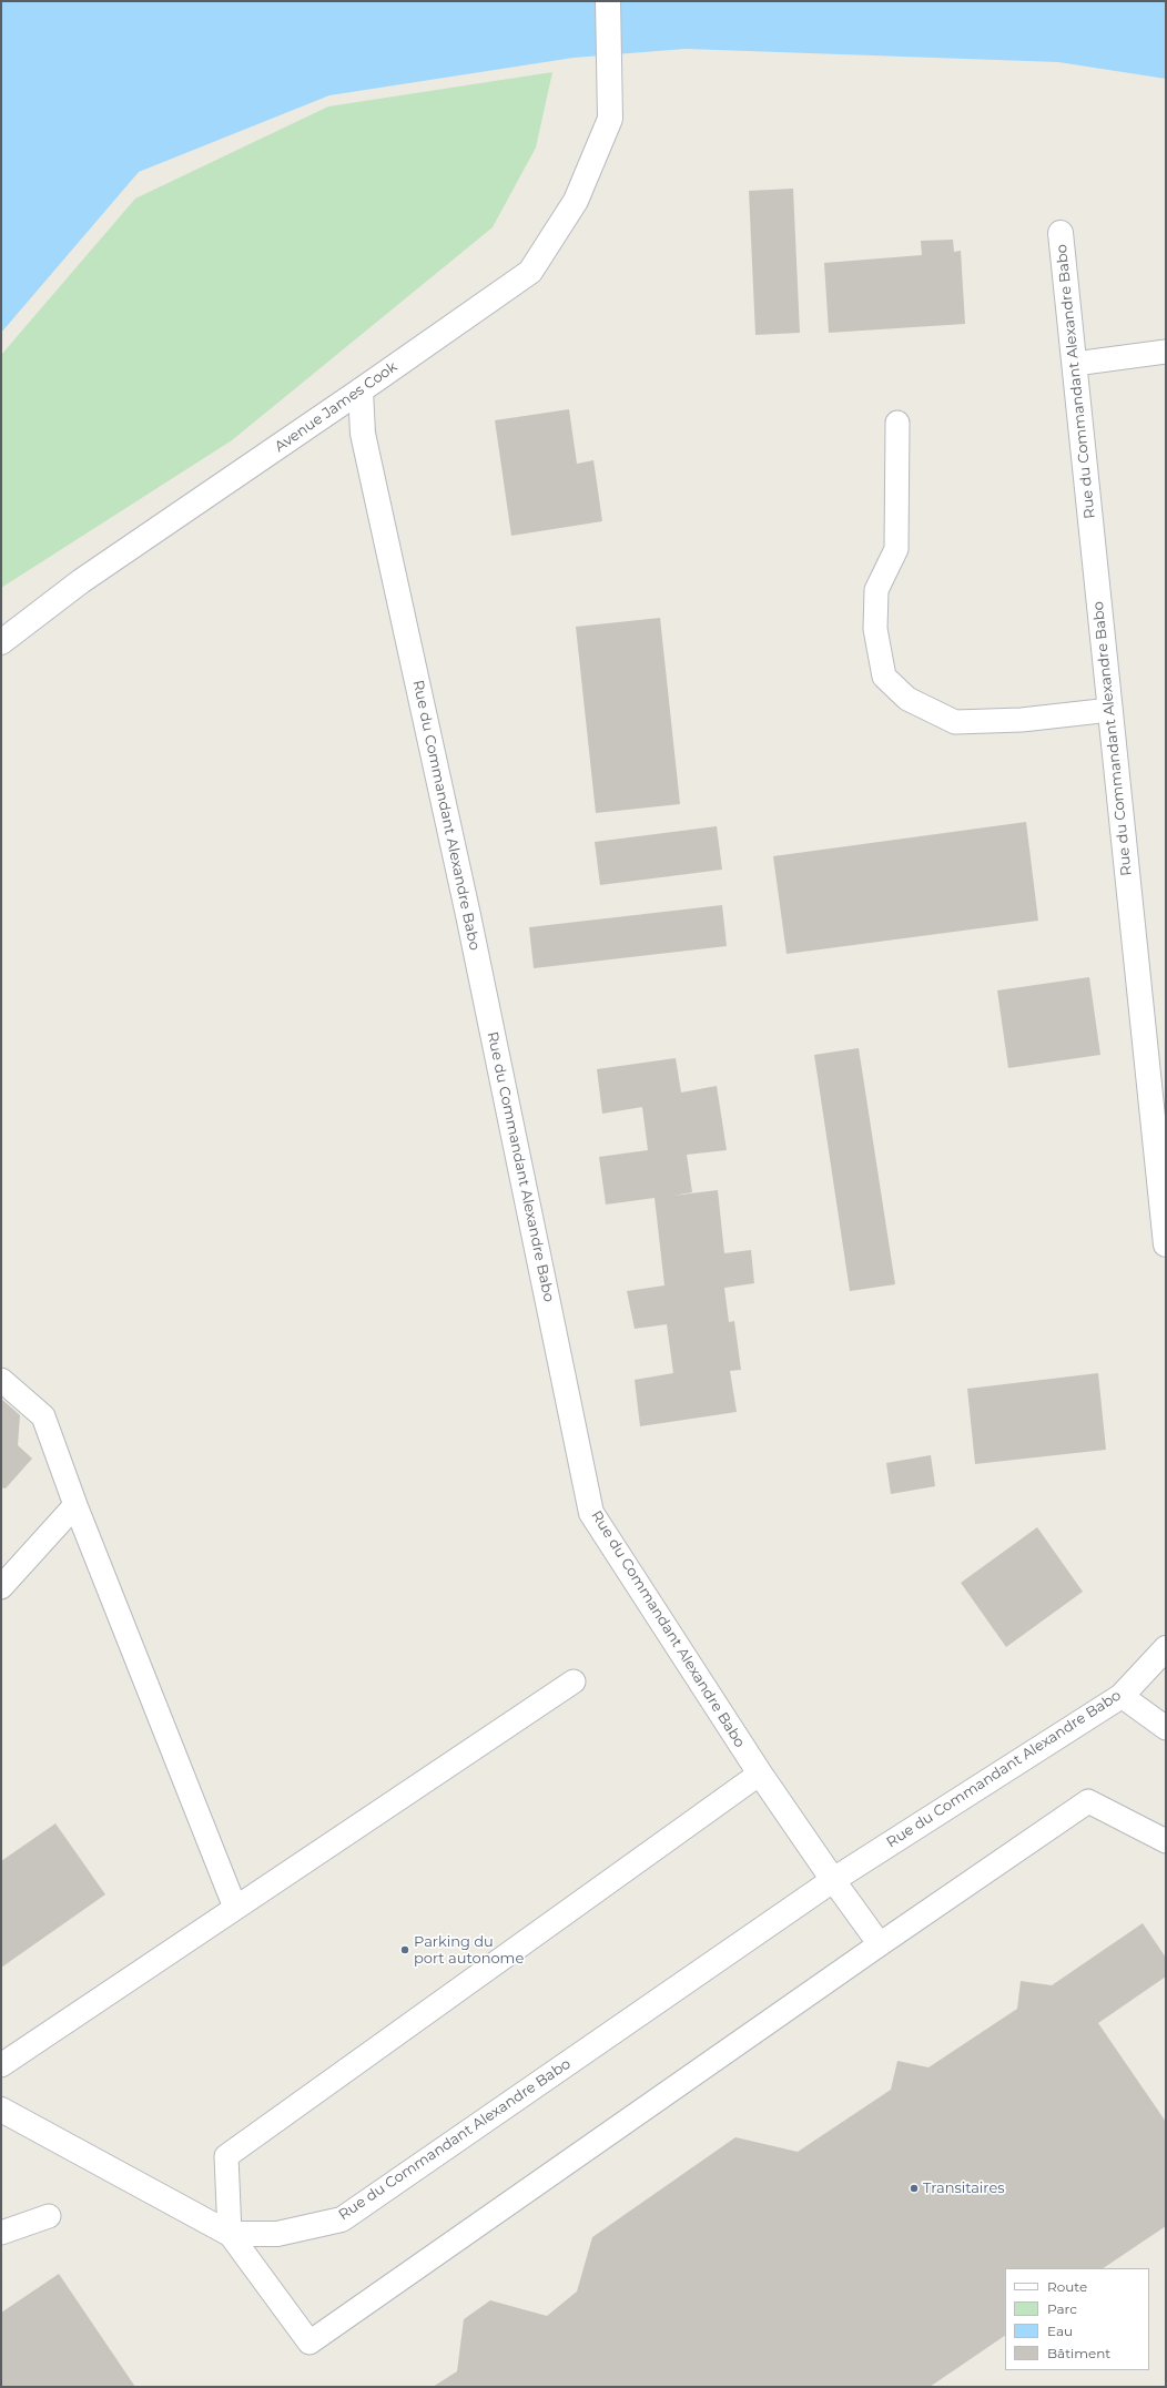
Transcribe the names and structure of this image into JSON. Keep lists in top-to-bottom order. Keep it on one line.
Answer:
{"streets":{"street":["Rue du Commandant Alexandre Babo","Avenue James Cook"]},"crossings":[["Rue du Commandant Alexandre Babo","Avenue James Cook"]],"places":["Parking du port autonome","Transitaires"],"legend":["Route","Parc","Eau","Bâtiment"]}
